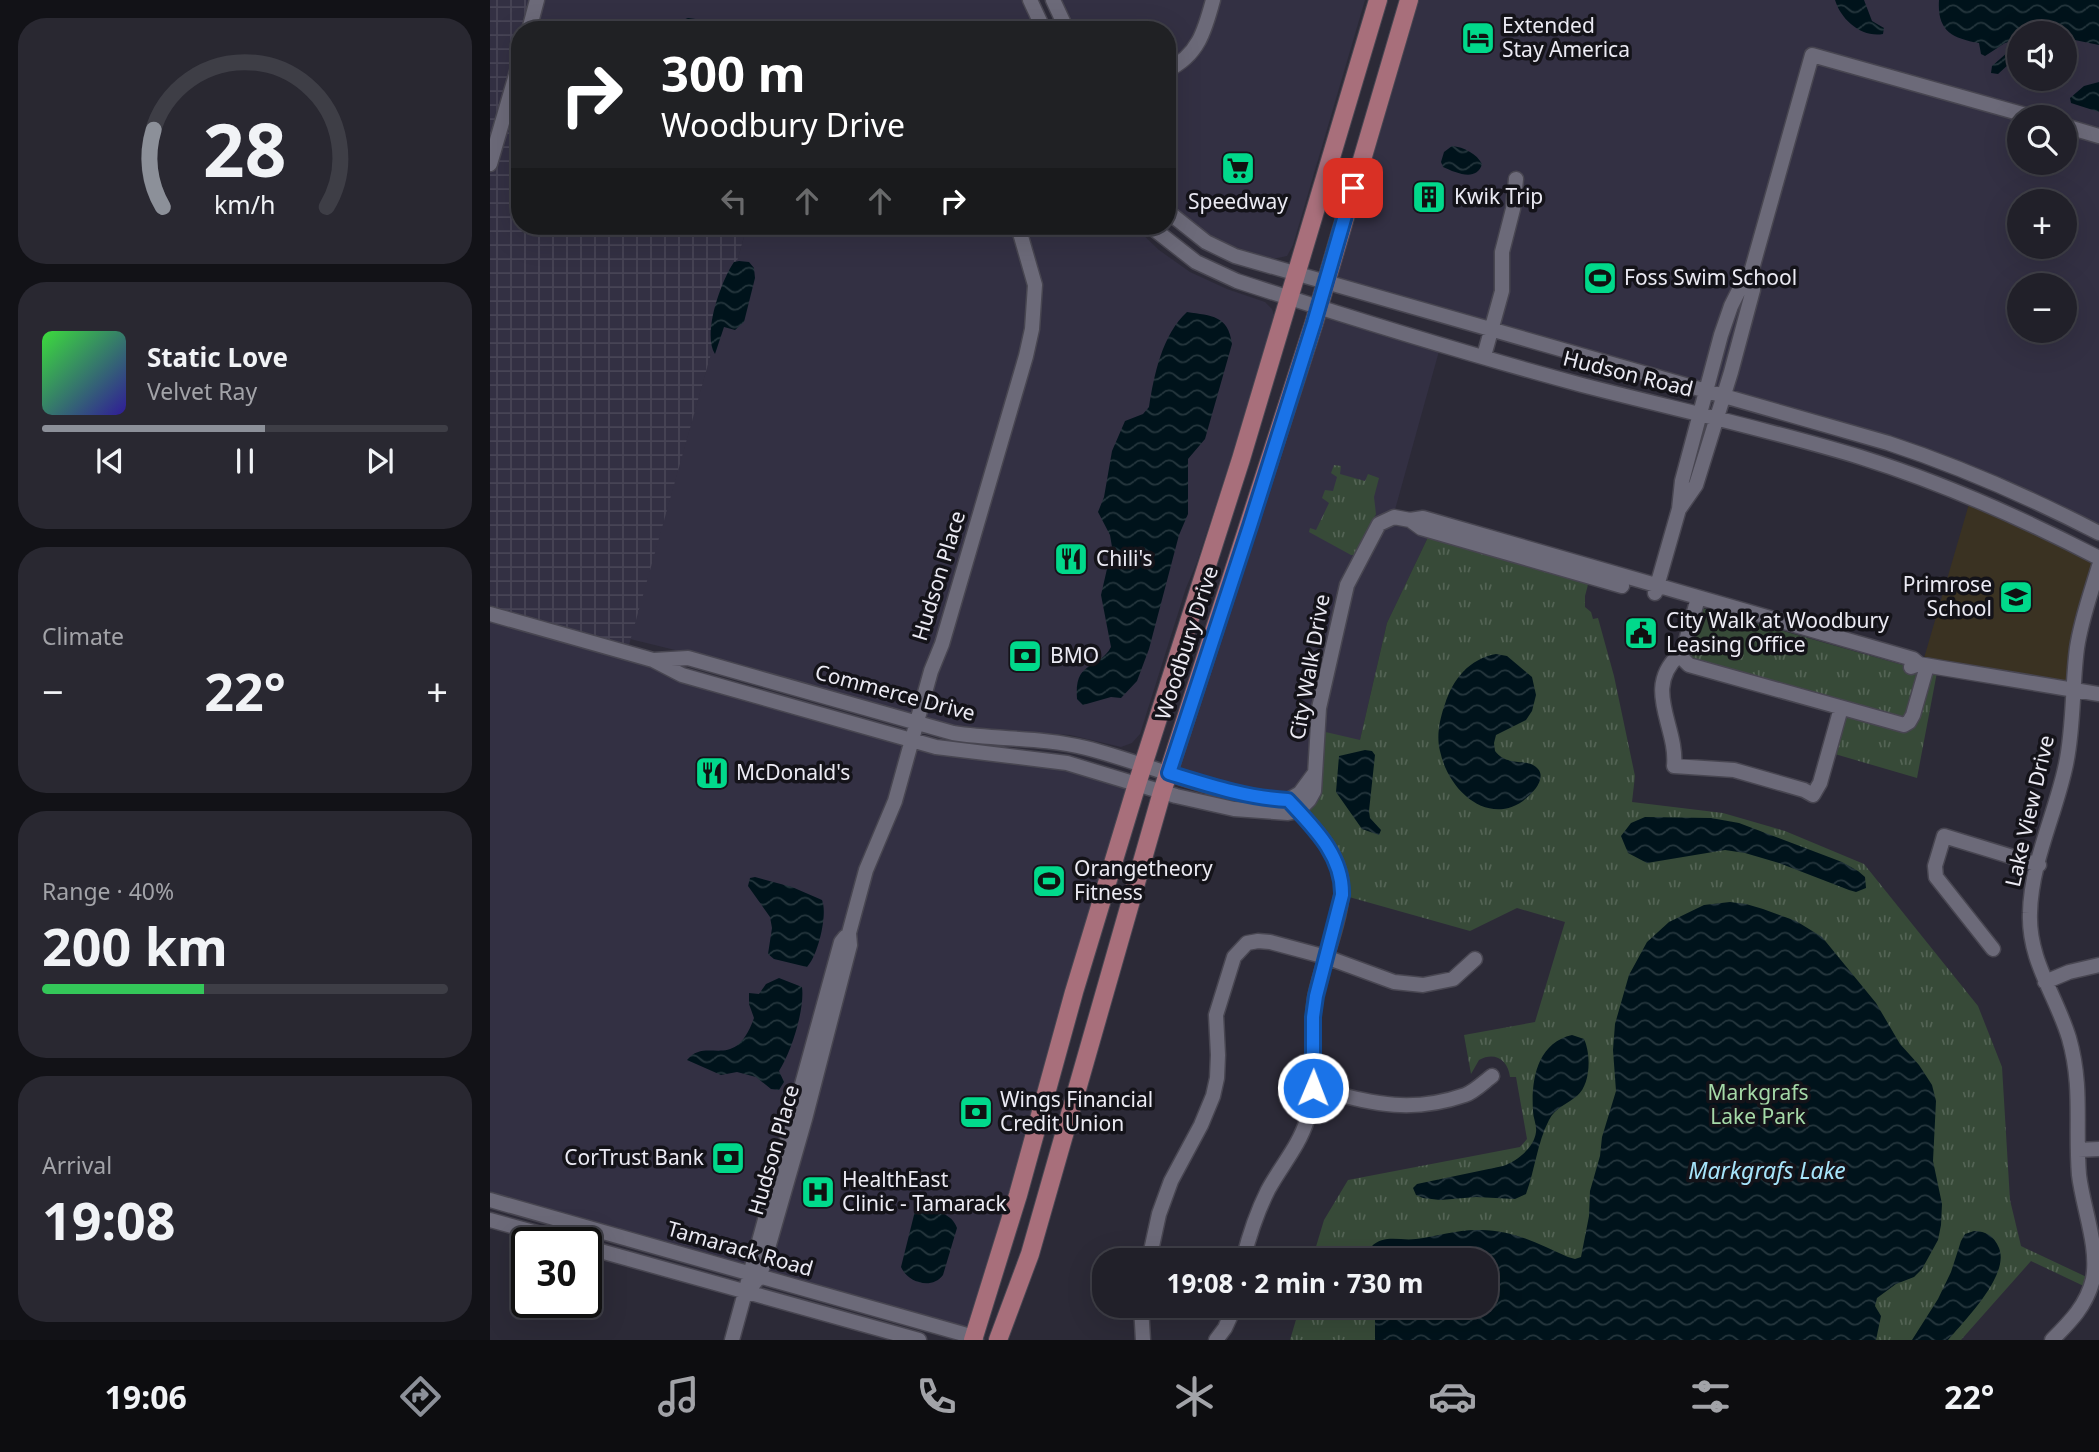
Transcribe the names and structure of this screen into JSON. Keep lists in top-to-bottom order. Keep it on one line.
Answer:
{"streets":{"main road":["Woodbury Drive"],"street":["Hudson Road","Hudson Place","City Walk Drive","Commerce Drive","Lake View Drive","Tamarack Road"]},"crossings":[["Hudson Road","Woodbury Drive"],["Hudson Place","Commerce Drive"],["Hudson Place","Tamarack Road"],["Woodbury Drive","Commerce Drive"],["Woodbury Drive","Tamarack Road"],["City Walk Drive","Commerce Drive"],["City Walk Drive","Lake View Drive"]],"water":["Markgrafs Lake"],"parks":["Markgrafs Lake Park"],"places":{"hotel":["Extended Stay America"],"supermarket":["Speedway"],"building":["Kwik Trip"],"sports":["Foss Swim School","Orangetheory Fitness"],"restaurant":["Chili's","McDonald's"],"school or university":["Primrose School"],"public building":["City Walk at Woodbury Leasing Office"],"bank":["BMO","Wings Financial Credit Union","CorTrust Bank"],"hospital":["HealthEast Clinic - Tamarack"]},"page":{"map_buttons":["+","−"],"turn":["300 m","Woodbury Drive"],"song":["Static Love","Velvet Ray"],"tile":["Climate",["Range · 40%","200 km"],["Arrival","19:08"]],"heat":["−","22°","+"],"limit":"30","trip":"19:08 · 2 min · 730 m","tabs":["19:06","22°"],"gauge":["28","km/h"]}}
